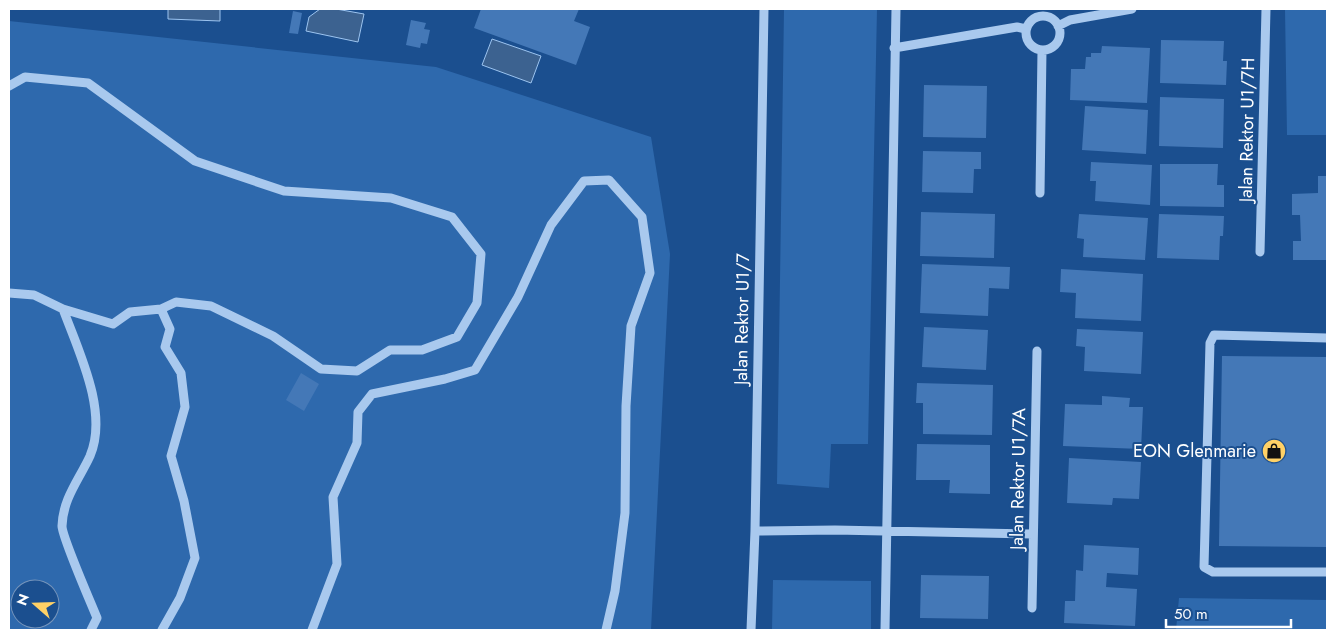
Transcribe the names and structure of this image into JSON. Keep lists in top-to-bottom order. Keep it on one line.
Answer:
{"streets":{"street":["Jalan Rektor U1/7H","Jalan Rektor U1/7","Jalan Rektor U1/7A"]},"places":{"shop":["EON Glenmarie"]},"scale_bar":"50 m","north":"left"}
